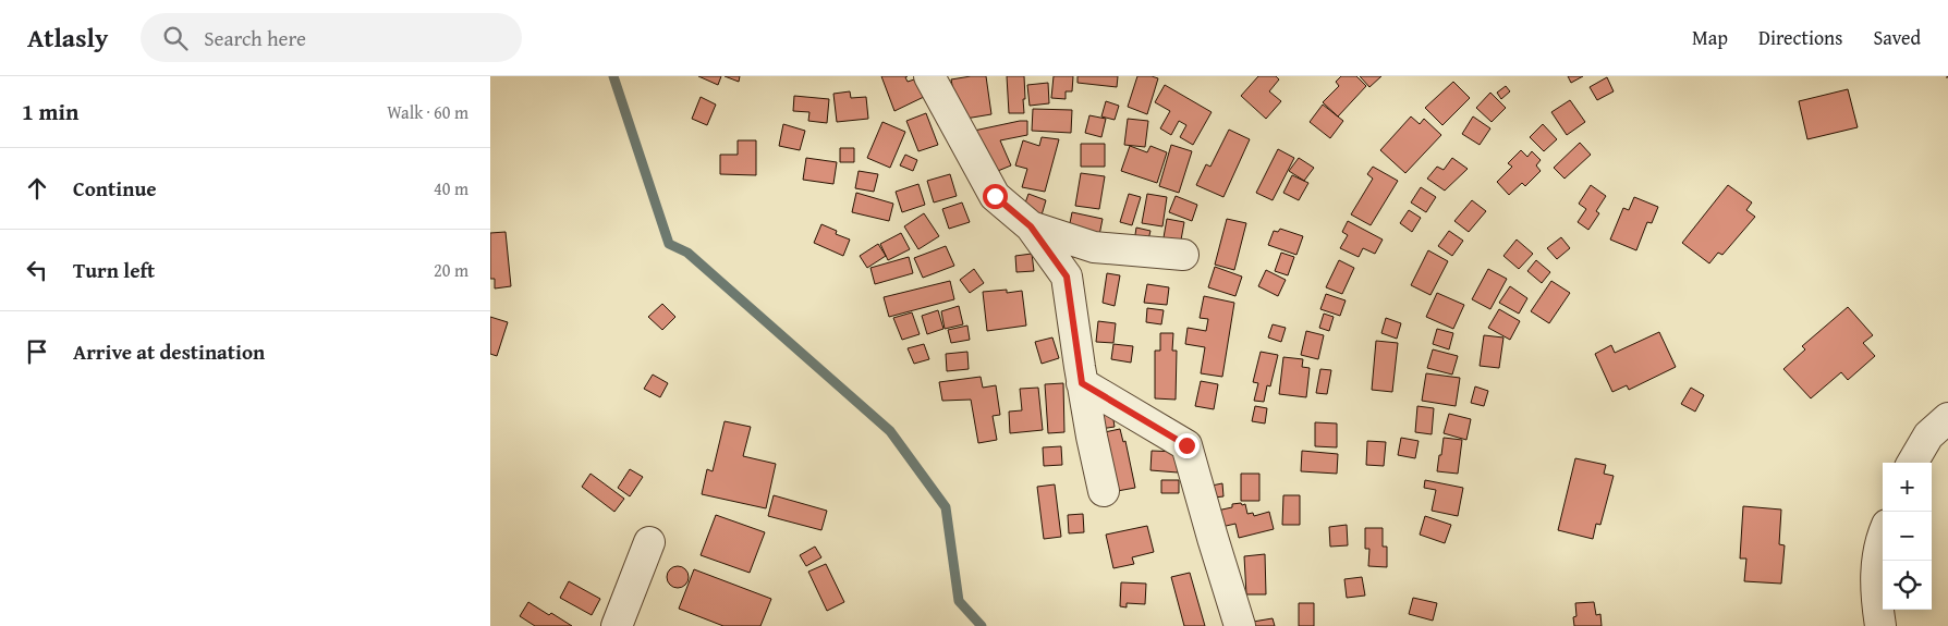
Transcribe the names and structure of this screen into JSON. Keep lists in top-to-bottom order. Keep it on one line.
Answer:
{"page":{"header":"Atlasly","search":"Search here","nav":["Map","Directions","Saved"],"heading":["1 min","Walk · 60 m"],"list":[["Continue","40 m"],["Turn left","20 m"],"Arrive at destination"],"map_buttons":["+","−"]}}
